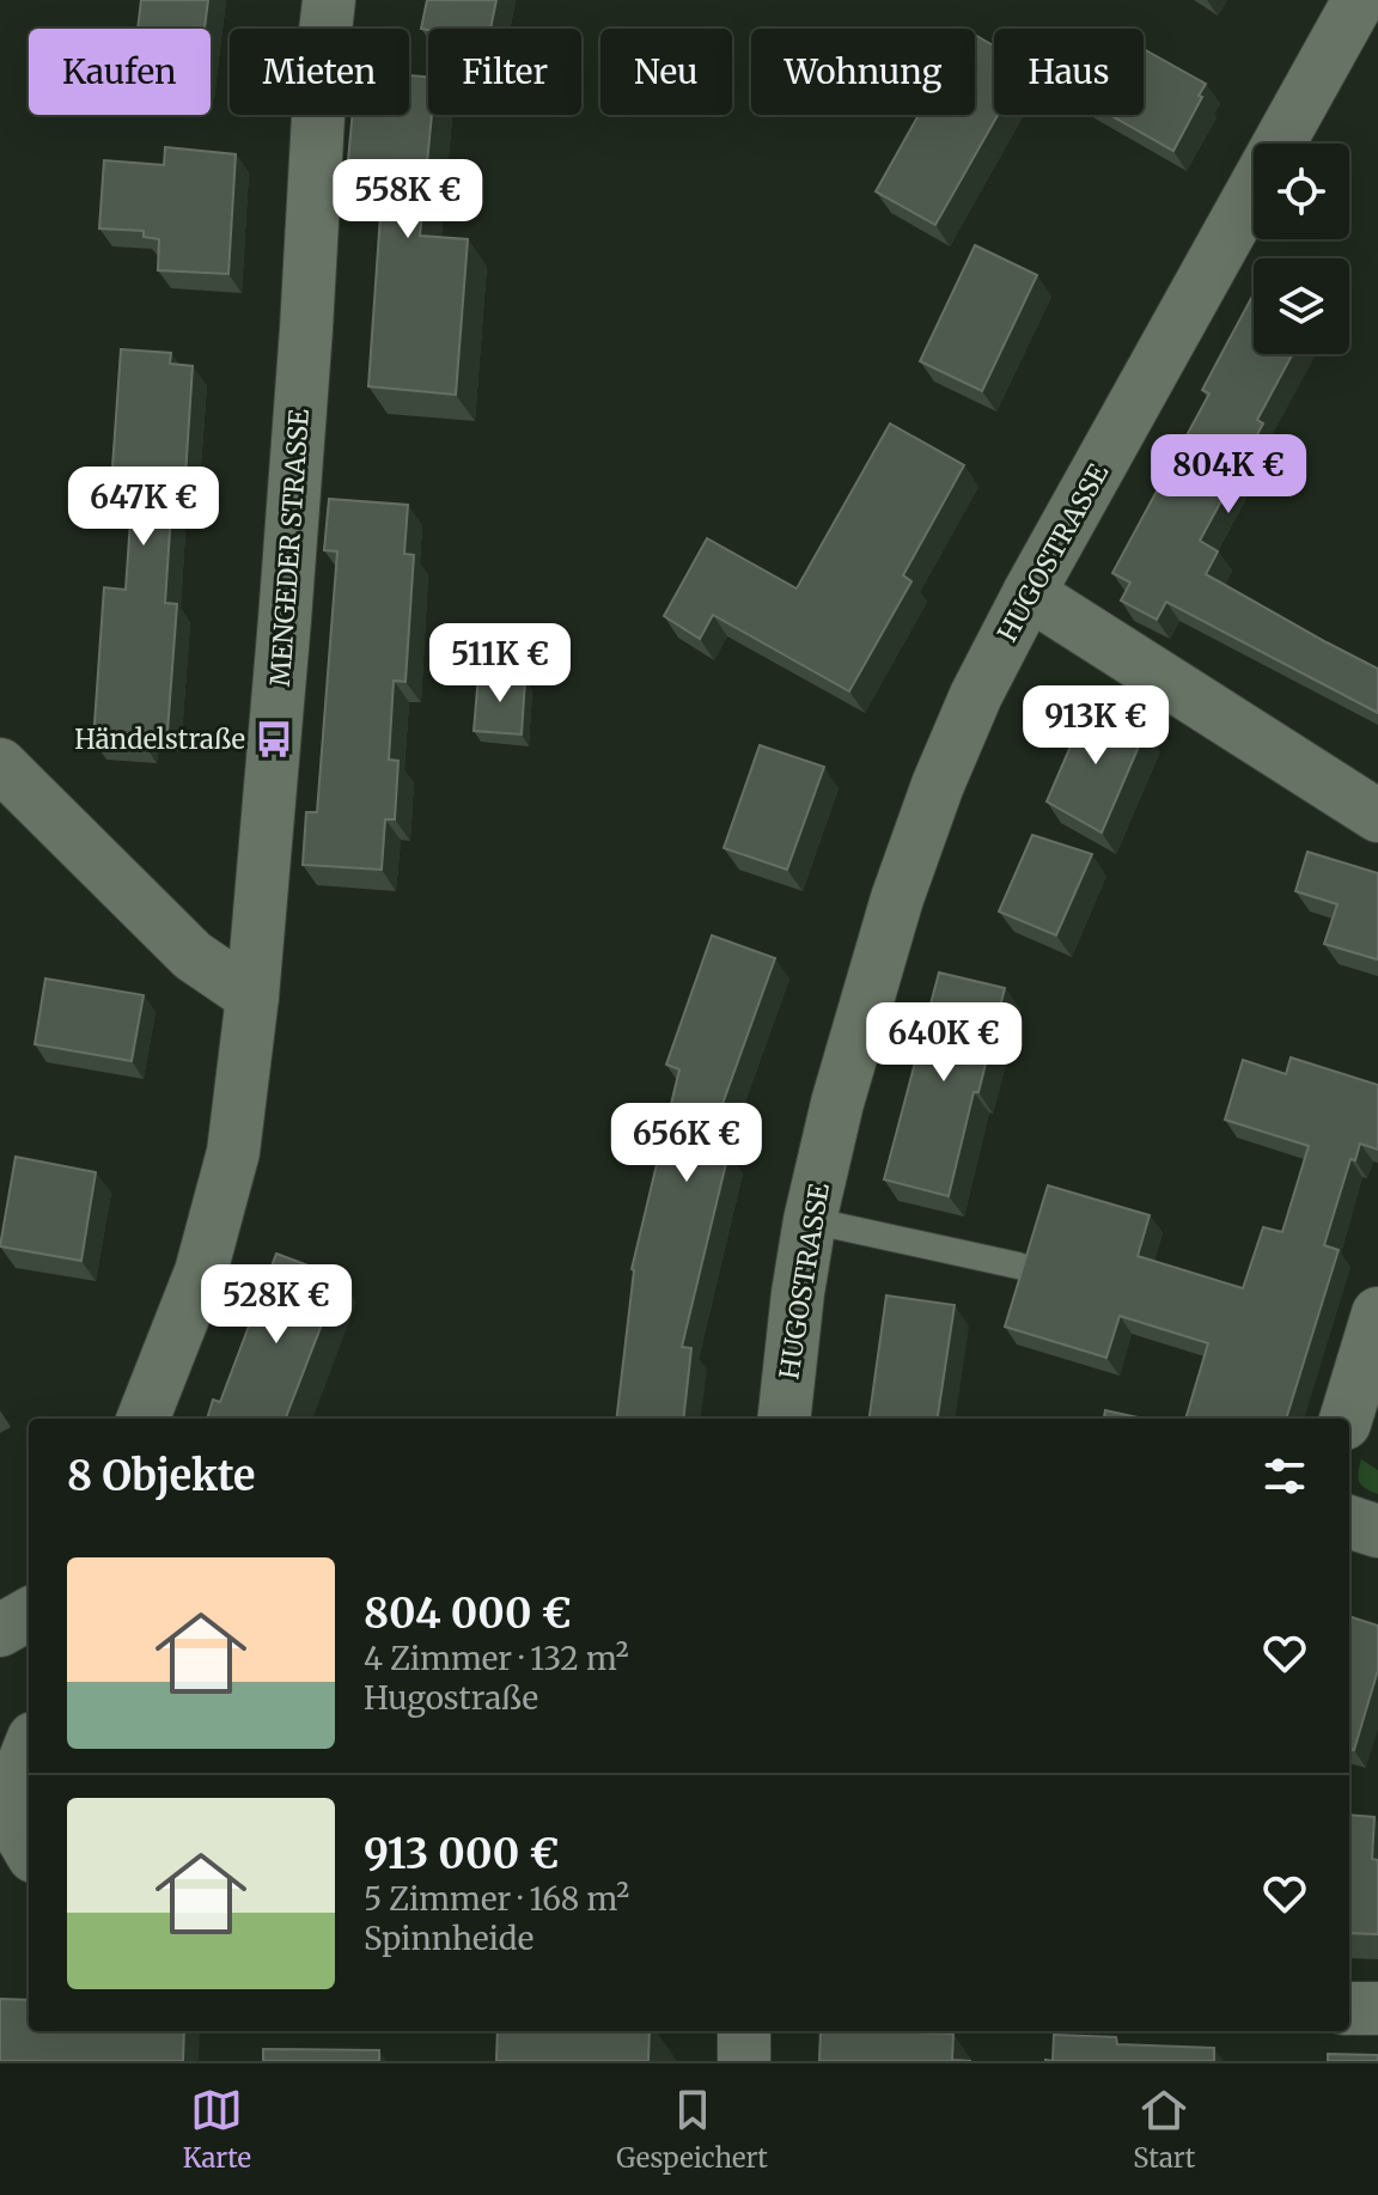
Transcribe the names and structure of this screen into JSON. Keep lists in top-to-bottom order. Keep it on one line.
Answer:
{"streets":{"street":["MENGEDER STRASSE","HUGOSTRASSE"]},"places":{"bus stop":["Händelstraße"]},"page":{"chip":["Kaufen","Mieten","Filter","Neu","Wohnung","Haus"],"price":["558K €","804K €","647K €","511K €","913K €","640K €","656K €","528K €"],"heading":"8 Objekte","list":[{"name":"804 000 €","note":"4 Zimmer · 132 m² · Hugostraße"},{"name":"913 000 €","note":"5 Zimmer · 168 m² · Spinnheide"}],"tabs":["Karte","Gespeichert","Start"]}}
